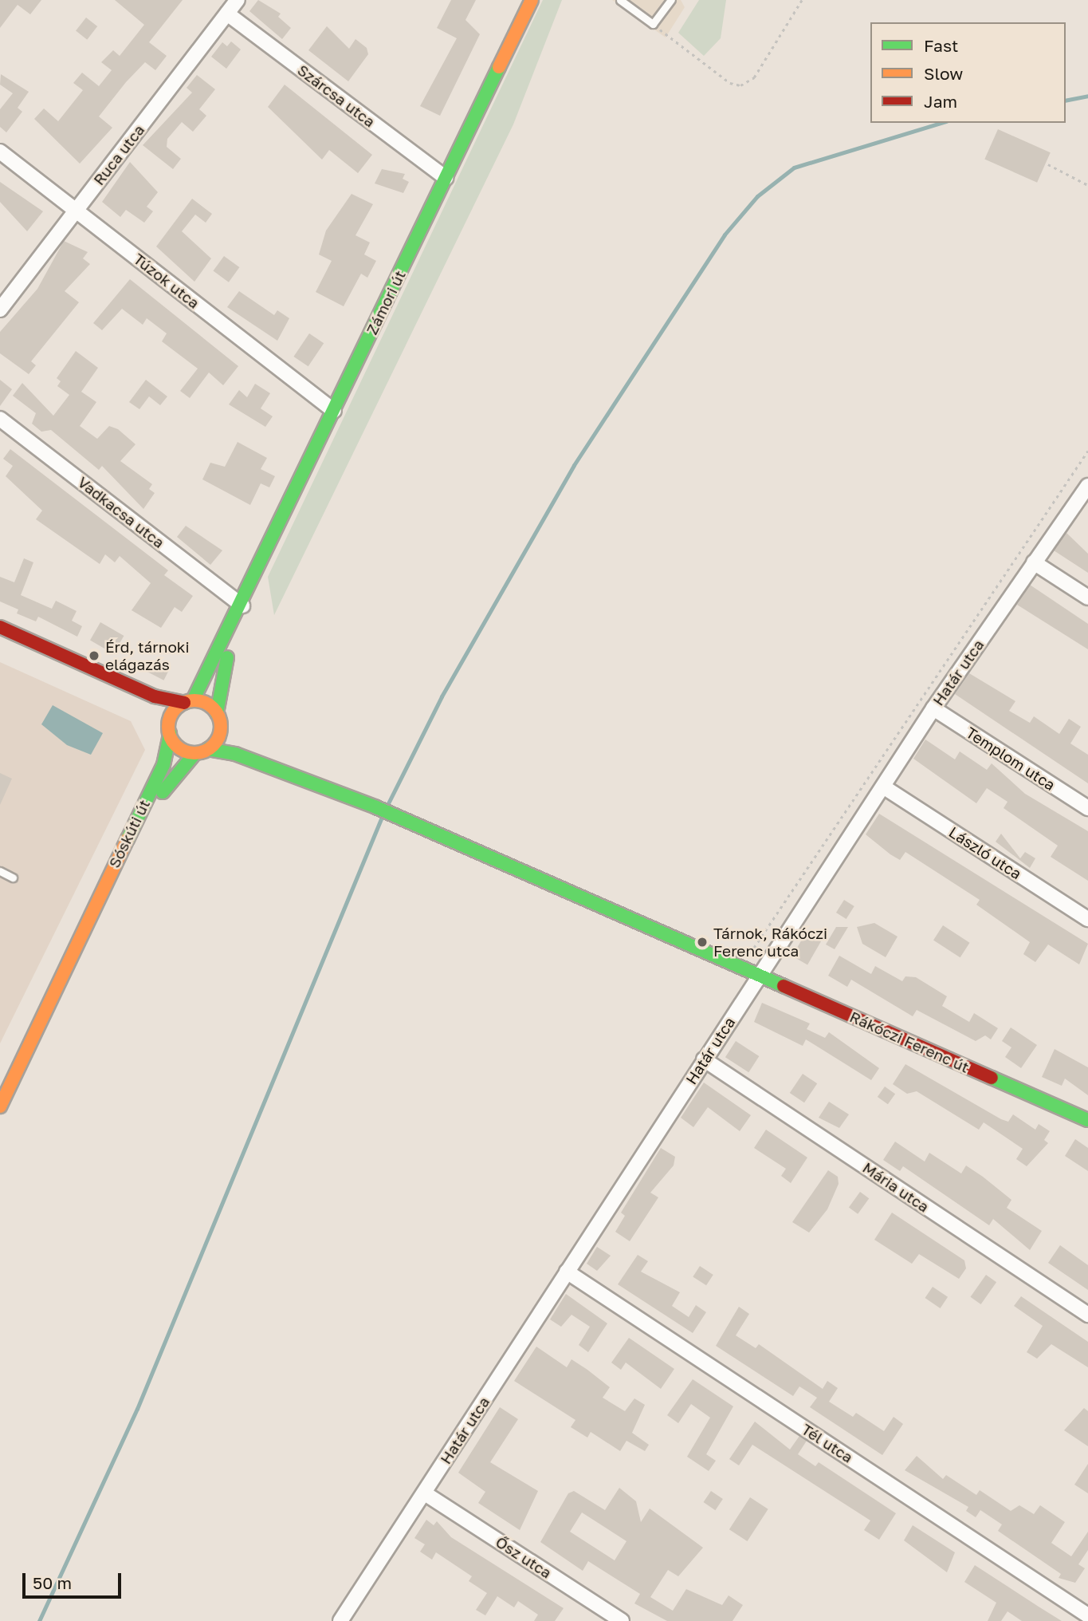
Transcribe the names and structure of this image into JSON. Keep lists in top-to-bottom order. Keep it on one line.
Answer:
{"streets":{"main road":["Zámori út","Sóskúti út","Rákóczi Ferenc út"],"street":["Szárcsa utca","Ruca utca","Túzok utca","Vadkacsa utca","Határ utca","Templom utca","László utca","Mária utca","Tél utca","Ősz utca"]},"crossings":[["Szárcsa utca","Ruca utca"],["Szárcsa utca","Zámori út"],["Ruca utca","Túzok utca"],["Túzok utca","Zámori út"],["Zámori út","Vadkacsa utca"],["Zámori út","Sóskúti út"],["Határ utca","Templom utca"],["Határ utca","László utca"],["Határ utca","Rákóczi Ferenc út"],["Határ utca","Mária utca"],["Határ utca","Tél utca"],["Határ utca","Ősz utca"]],"places":["Érd, tárnoki elágazás","Tárnok, Rákóczi Ferenc utca"],"legend":["Fast","Slow","Jam"],"scale_bar":"50 m"}
